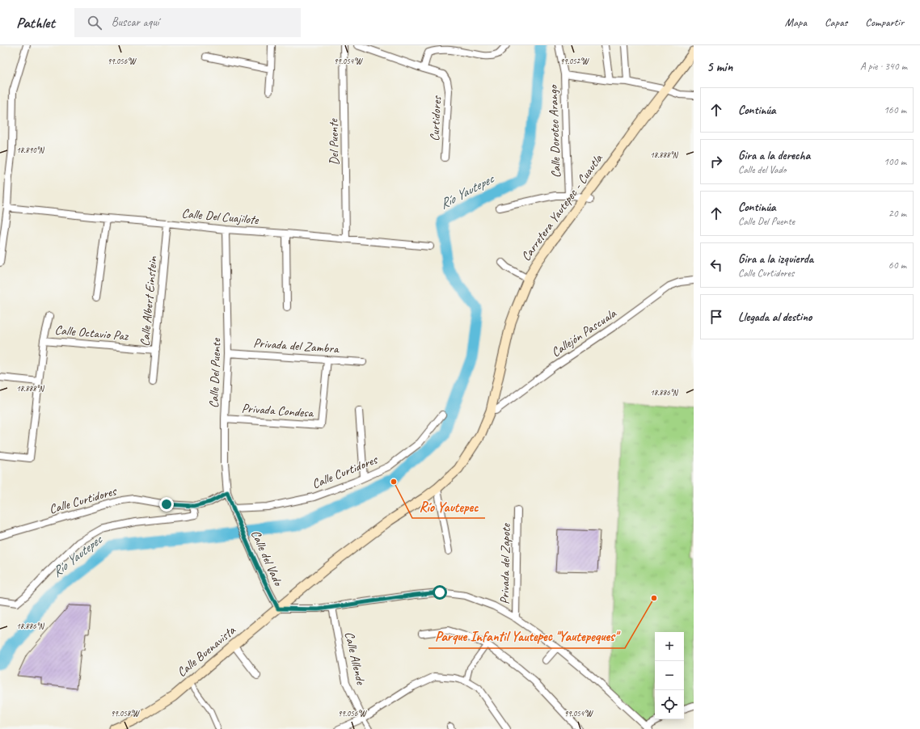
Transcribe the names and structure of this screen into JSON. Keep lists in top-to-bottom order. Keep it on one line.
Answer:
{"streets":{"main road":["Carretera Yautepec - Cuautla","Calle Buenavista"],"street":["Curtidores","Calle Doroteo Arango","Del Puente","Calle Del Cuajilote","Calle Albert Einstein","Calle Octavio Paz","Callejón Pascuala","Privada del Zambra","Calle Del Puente","Privada Condesa","Calle Curtidores","Calle del Vado","Privada del Zapote","Calle Allende"]},"crossings":[["Calle Doroteo Arango","Carretera Yautepec - Cuautla"],["Del Puente","Calle Del Cuajilote"],["Carretera Yautepec - Cuautla","Callejón Pascuala"],["Carretera Yautepec - Cuautla","Calle Buenavista"],["Calle Del Cuajilote","Calle Albert Einstein"],["Calle Del Cuajilote","Calle Del Puente"],["Calle Albert Einstein","Calle Octavio Paz"],["Privada del Zambra","Calle Del Puente"],["Privada del Zambra","Privada Condesa"],["Calle Del Puente","Privada Condesa"],["Calle Del Puente","Calle Curtidores"],["Calle Del Puente","Calle del Vado"],["Calle del Vado","Calle Buenavista"]],"water":["Río Yautepec"],"places":["Río Yautepec","Parque Infantil Yautepec \"Yautepeques\""],"page":{"header":"Pathlet","search":"Buscar aquí","nav":["Mapa","Capas","Compartir"],"heading":["5 min","A pie · 340 m"],"list":[["Continúa","160 m"],["Gira a la derecha","Calle del Vado","100 m"],["Continúa","Calle Del Puente","20 m"],["Gira a la izquierda","Calle Curtidores","60 m"],"Llegada al destino"],"map_buttons":["+","−"]},"coordinates":["99.052°W","99.056°W","99.054°W","18.890°N","18.888°N","18.886°N","99.058°W"]}
